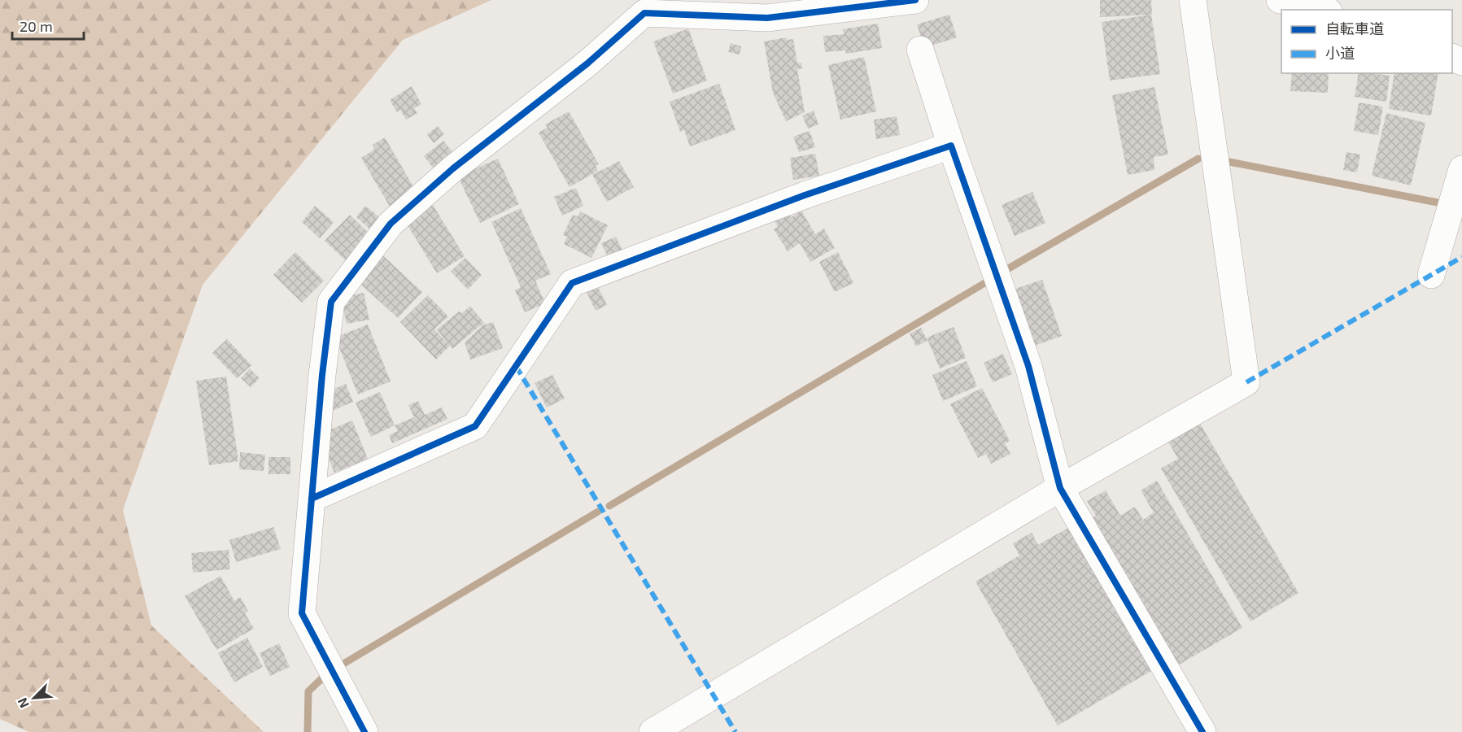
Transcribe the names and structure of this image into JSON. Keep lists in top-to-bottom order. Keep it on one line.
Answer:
{"legend":["自転車道","小道"],"scale_bar":"20 m","north":"bottom left"}
